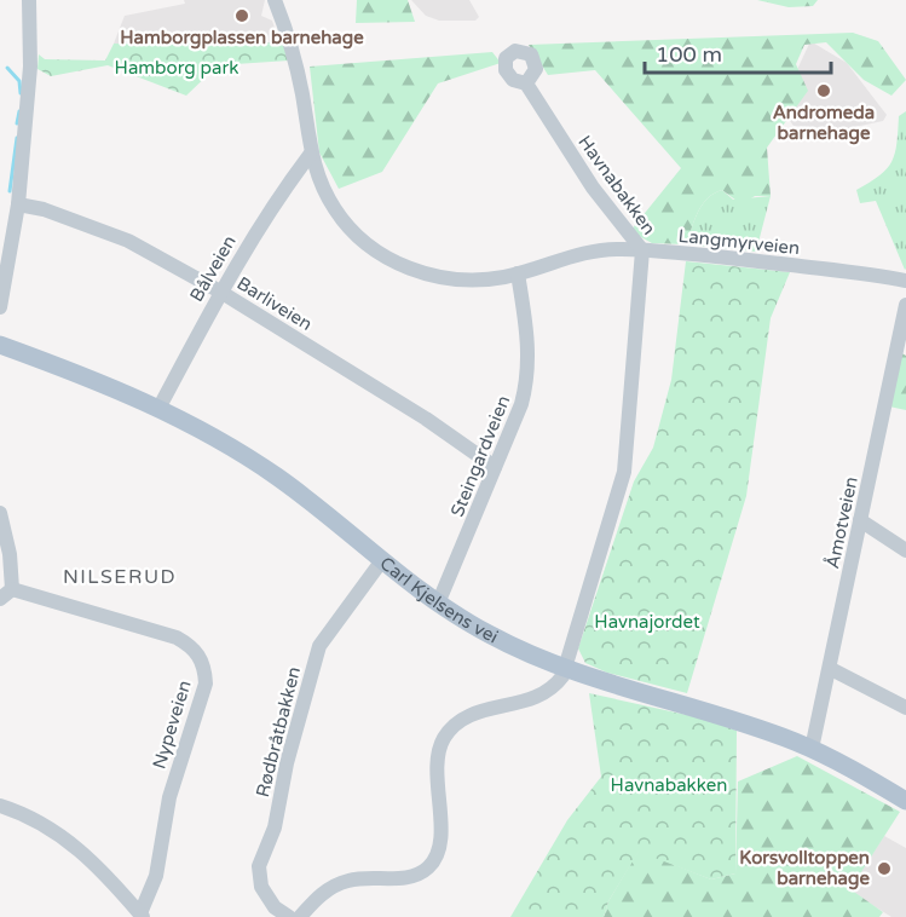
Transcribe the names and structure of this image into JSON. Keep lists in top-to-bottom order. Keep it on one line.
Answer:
{"streets":{"main road":["Carl Kjelsens vei"],"street":["Havnabakken","Langmyrveien","Bålveien","Barliveien","Steingardveien","Åmotveien","Nypeveien","Rødbråtbakken"]},"crossings":[["Havnabakken","Langmyrveien"],["Havnabakken","Carl Kjelsens vei"],["Langmyrveien","Bålveien"],["Langmyrveien","Steingardveien"],["Bålveien","Barliveien"],["Bålveien","Carl Kjelsens vei"],["Barliveien","Steingardveien"],["Steingardveien","Carl Kjelsens vei"],["Åmotveien","Carl Kjelsens vei"],["Carl Kjelsens vei","Rødbråtbakken"]],"districts":["NILSERUD"],"parks":["Hamborg park","Havnajordet","Havnabakken"],"places":["Hamborgplassen barnehage","Andromeda barnehage","Korsvolltoppen barnehage"],"scale_bar":"100 m"}
